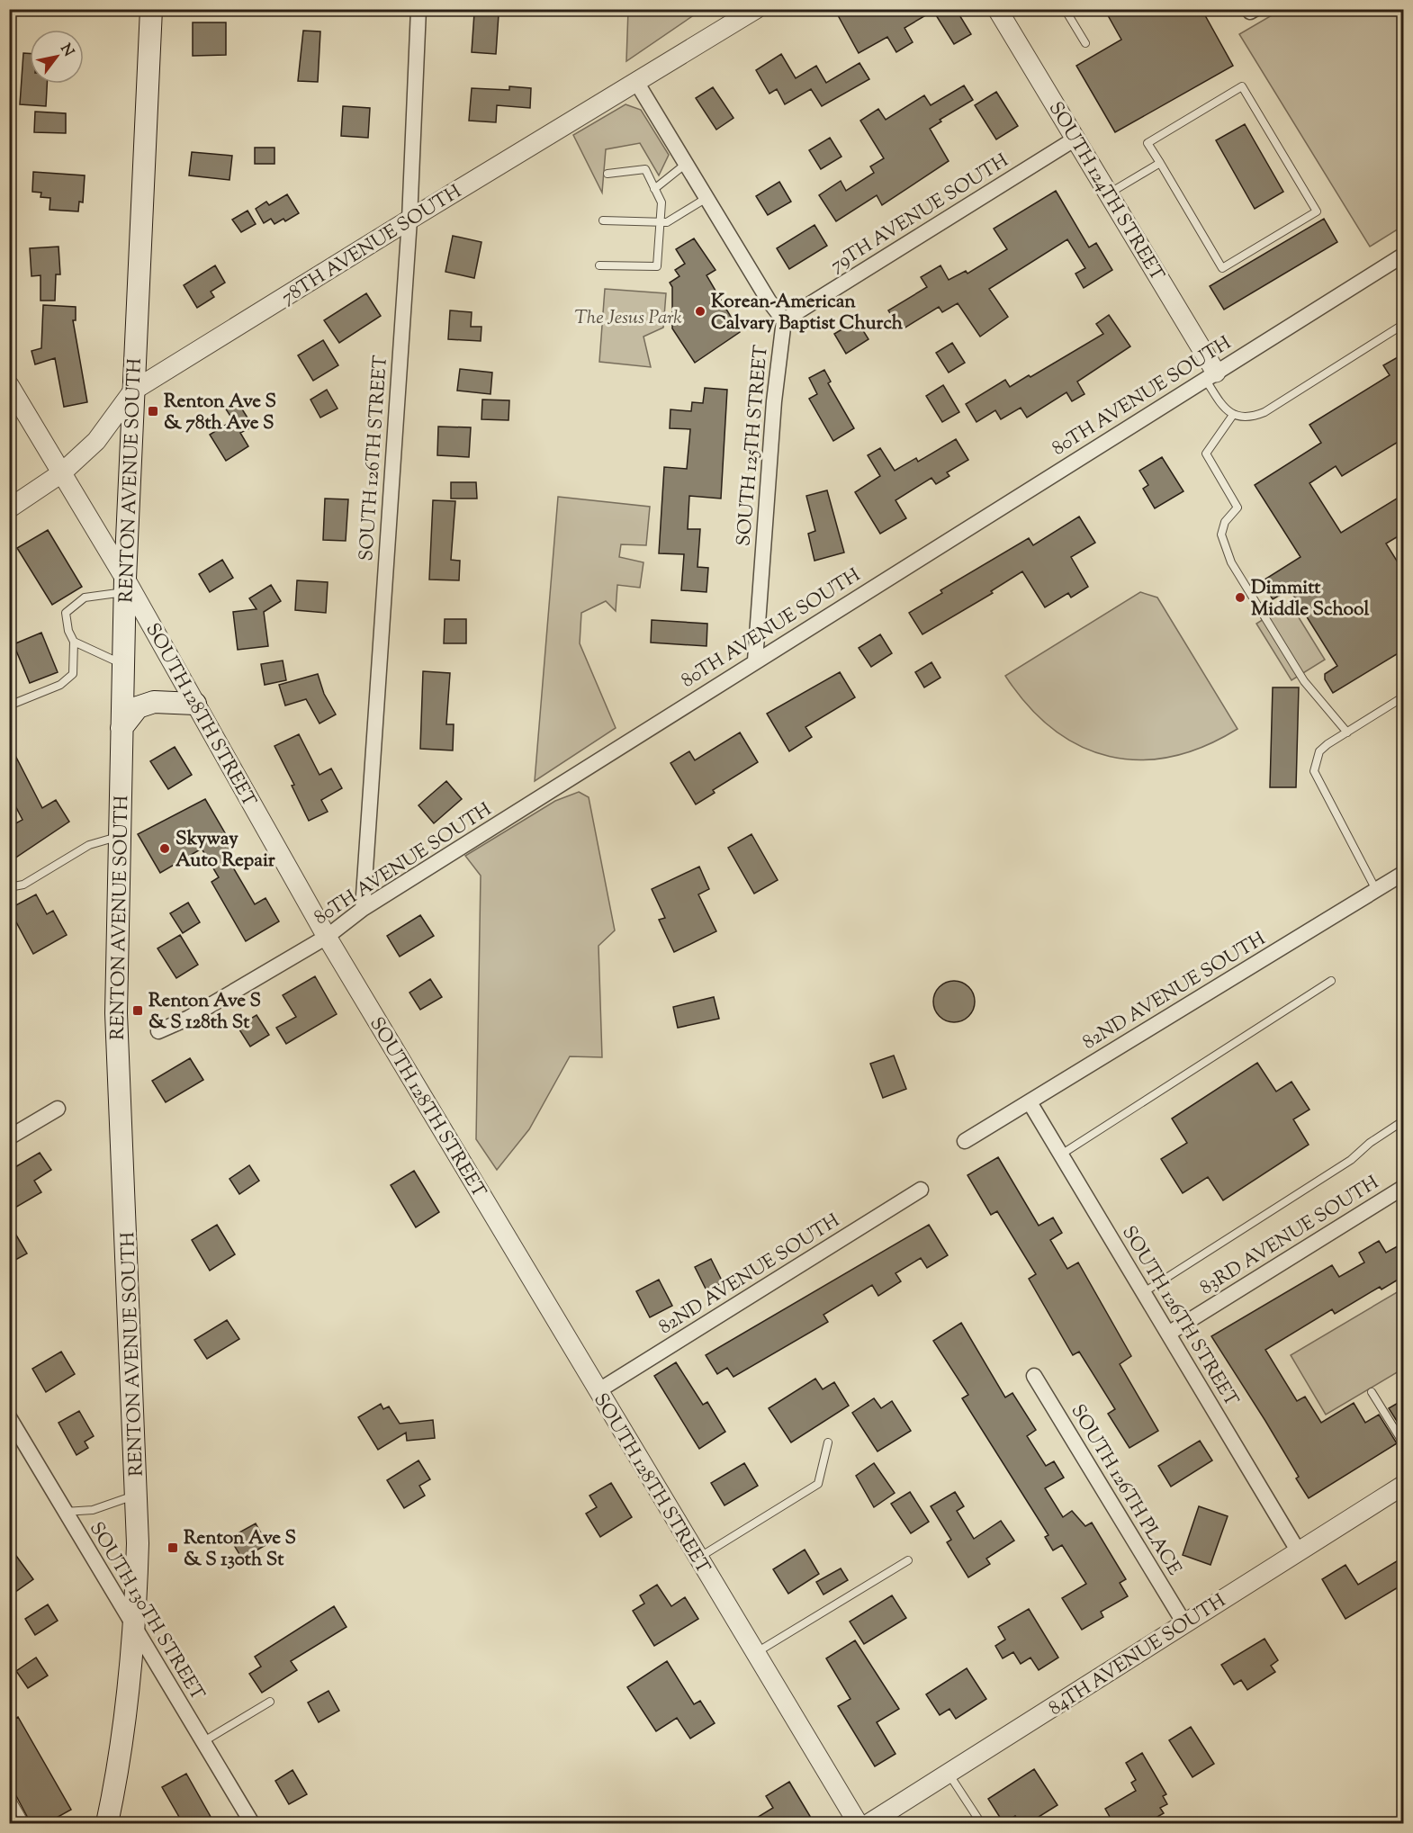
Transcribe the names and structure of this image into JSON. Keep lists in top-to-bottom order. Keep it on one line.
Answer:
{"streets":{"main road":["RENTON AVENUE SOUTH"],"street":["SOUTH 124TH STREET","79TH AVENUE SOUTH","78TH AVENUE SOUTH","80TH AVENUE SOUTH","SOUTH 125TH STREET","SOUTH 126TH STREET","SOUTH 128TH STREET","82ND AVENUE SOUTH","83RD AVENUE SOUTH","SOUTH 126TH PLACE","SOUTH 130TH STREET","84TH AVENUE SOUTH"]},"crossings":[["SOUTH 124TH STREET","79TH AVENUE SOUTH"],["SOUTH 124TH STREET","80TH AVENUE SOUTH"],["79TH AVENUE SOUTH","SOUTH 125TH STREET"],["78TH AVENUE SOUTH","SOUTH 125TH STREET"],["78TH AVENUE SOUTH","SOUTH 126TH STREET"],["78TH AVENUE SOUTH","RENTON AVENUE SOUTH"],["78TH AVENUE SOUTH","SOUTH 128TH STREET"],["80TH AVENUE SOUTH","SOUTH 125TH STREET"],["80TH AVENUE SOUTH","SOUTH 126TH STREET"],["80TH AVENUE SOUTH","SOUTH 128TH STREET"],["SOUTH 126TH STREET","82ND AVENUE SOUTH"],["SOUTH 126TH STREET","83RD AVENUE SOUTH"],["SOUTH 126TH STREET","84TH AVENUE SOUTH"],["RENTON AVENUE SOUTH","SOUTH 128TH STREET"],["RENTON AVENUE SOUTH","SOUTH 130TH STREET"],["SOUTH 128TH STREET","82ND AVENUE SOUTH"],["SOUTH 126TH PLACE","84TH AVENUE SOUTH"]],"parks":["The Jesus Park"],"places":{"other":["Korean-American Calvary Baptist Church","Dimmitt Middle School","Skyway Auto Repair"],"transit":["Renton Ave S & 78th Ave S","Renton Ave S & S 128th St","Renton Ave S & S 130th St"]},"north":"top right"}
